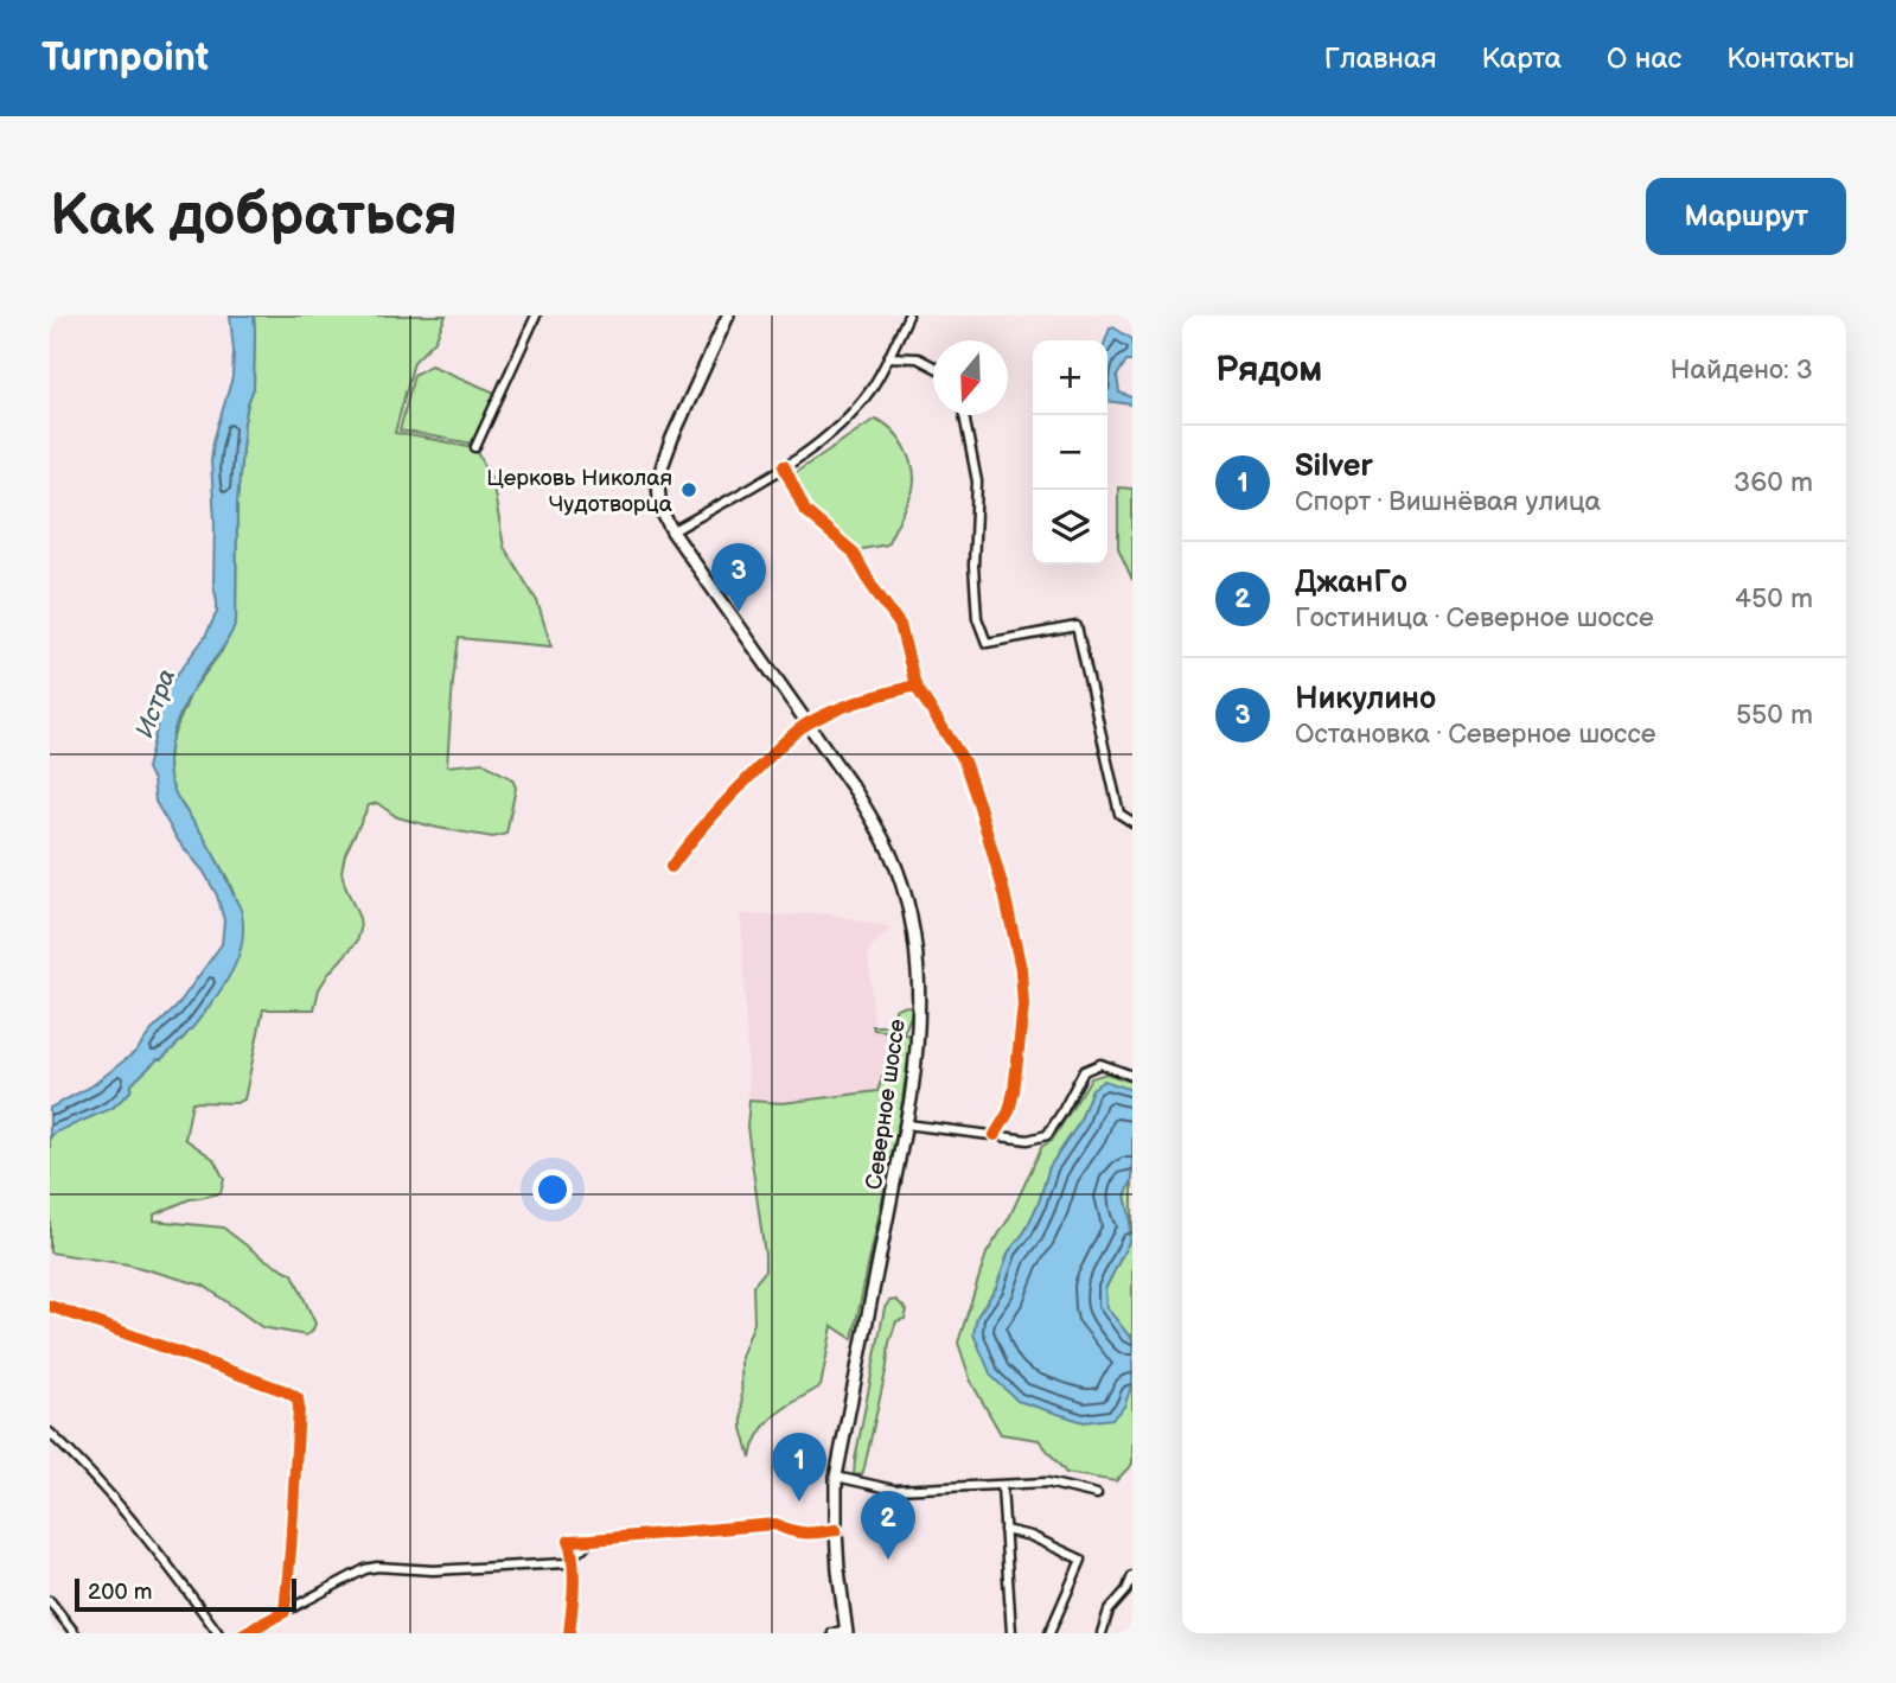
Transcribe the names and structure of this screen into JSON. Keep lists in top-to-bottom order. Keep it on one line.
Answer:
{"streets":{"main road":["Северное шоссе"]},"water":["Истра"],"places":["Церковь Николая Чудотворца"],"scale_bar":"200 m","north":"bottom","page":{"header":"Turnpoint","nav":["Главная","Карта","О нас","Контакты"],"buttons":"Маршрут","title":"Как добраться","heading":["Рядом","Найдено: 3"],"map_buttons":["+","−"],"list":[{"mark":"1","name":"Silver","note":"Спорт · Вишнёвая улица","value":"360 m"},{"mark":"2","name":"ДжанГо","note":"Гостиница · Северное шоссе","value":"450 m"},{"mark":"3","name":"Никулино","note":"Остановка · Северное шоссе","value":"550 m"}],"pins":["3","1","2"],"scale":"200 m"}}
